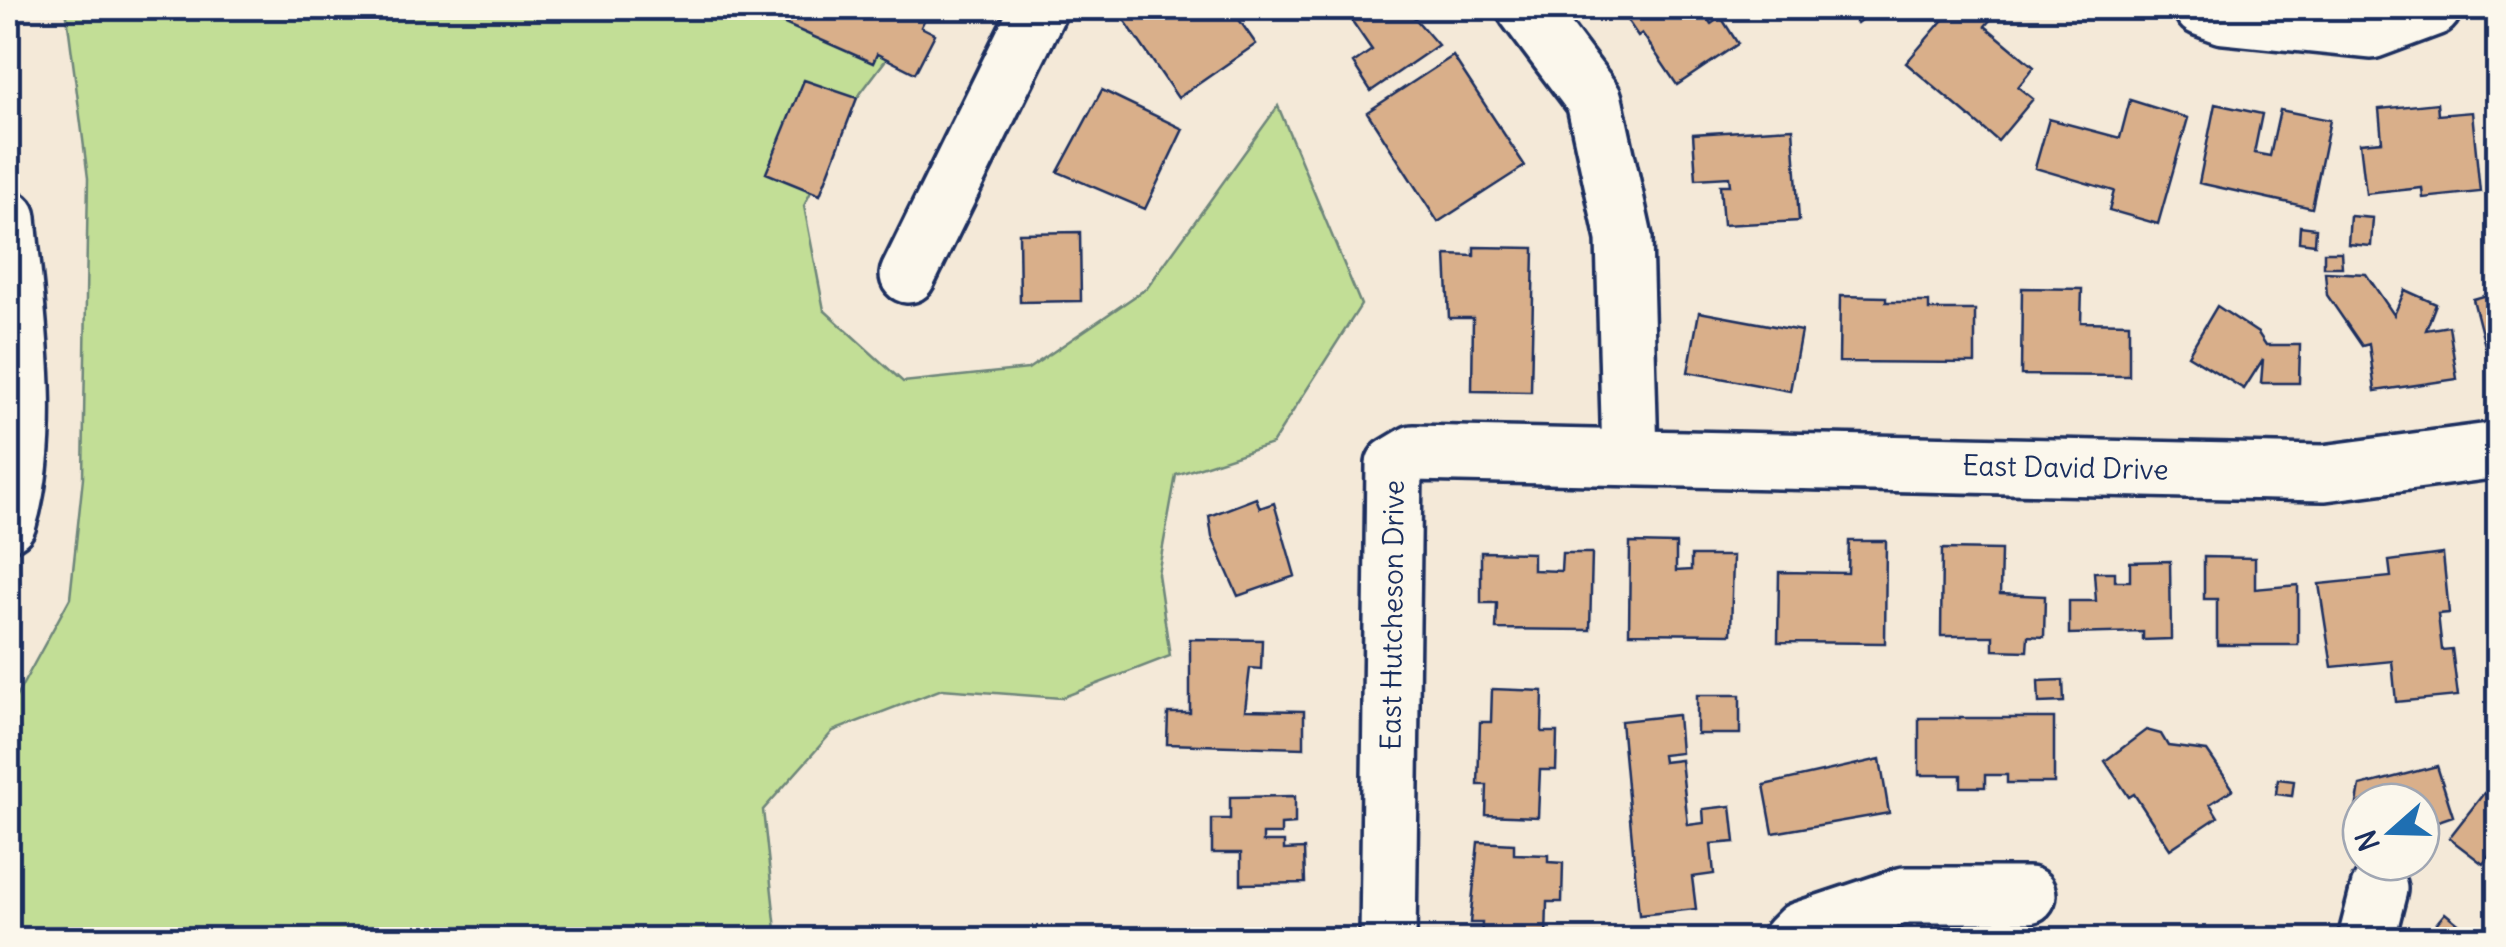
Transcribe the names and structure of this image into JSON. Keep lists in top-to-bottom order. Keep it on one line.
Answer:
{"streets":{"street":["East David Drive","East Hutcheson Drive"]},"crossings":[["East David Drive","East Hutcheson Drive"]],"north":"left"}
